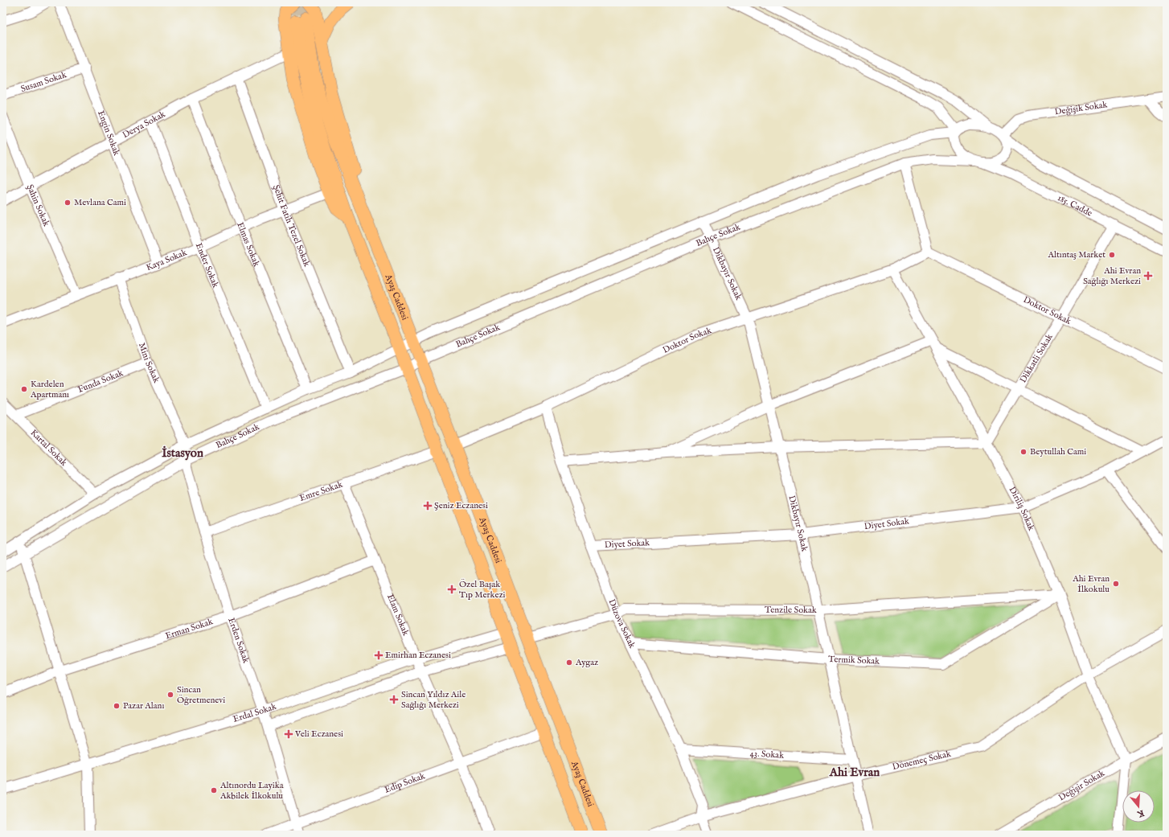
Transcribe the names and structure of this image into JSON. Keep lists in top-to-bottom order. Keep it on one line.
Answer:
{"streets":{"main road":["Ayaş Caddesi"],"street":["Susam Sokak","Değişik Sokak","Derya Sokak","Engin Sokak","185. Cadde","Şahin Sokak","Şehit Fatih Tezel Sokak","Bahçe Sokak","Elmas Sokak","Kaya Sokak","Ender Sokak","Dikbayır Sokak","Doktor Sokak","Dikkatli Sokak","Mini Sokak","Funda Sokak","Kartal Sokak","Emre Sokak","Diriliş Sokak","Diyet Sokak","Tenzile Sokak","Elam Sokak","Düzova Sokak","Erman Sokak","Erden Sokak","Termik Sokak","Erdal Sokak","43. Sokak","Dönemeç Sokak","Edip Sokak","Değişir Sokak"]},"crossings":[["Susam Sokak","Engin Sokak"],["Değişik Sokak","185. Cadde"],["Değişik Sokak","Bahçe Sokak"],["Derya Sokak","Engin Sokak"],["Derya Sokak","Şahin Sokak"],["Derya Sokak","Şehit Fatih Tezel Sokak"],["Derya Sokak","Elmas Sokak"],["Derya Sokak","Ender Sokak"],["Engin Sokak","Kaya Sokak"],["185. Cadde","Bahçe Sokak"],["185. Cadde","Dikkatli Sokak"],["Şahin Sokak","Kaya Sokak"],["Şehit Fatih Tezel Sokak","Bahçe Sokak"],["Şehit Fatih Tezel Sokak","Kaya Sokak"],["Bahçe Sokak","Elmas Sokak"],["Bahçe Sokak","Ender Sokak"],["Bahçe Sokak","Dikbayır Sokak"],["Bahçe Sokak","Ayaş Caddesi"],["Bahçe Sokak","Mini Sokak"],["Bahçe Sokak","Kartal Sokak"],["Bahçe Sokak","Erden Sokak"],["Elmas Sokak","Kaya Sokak"],["Kaya Sokak","Ender Sokak"],["Kaya Sokak","Mini Sokak"],["Dikbayır Sokak","Doktor Sokak"],["Dikbayır Sokak","Diyet Sokak"],["Dikbayır Sokak","Tenzile Sokak"],["Dikbayır Sokak","Termik Sokak"],["Dikbayır Sokak","43. Sokak"],["Dikbayır Sokak","Dönemeç Sokak"],["Ayaş Caddesi","Doktor Sokak"],["Ayaş Caddesi","Emre Sokak"],["Ayaş Caddesi","Tenzile Sokak"],["Ayaş Caddesi","Erdal Sokak"],["Ayaş Caddesi","Edip Sokak"],["Doktor Sokak","Dikkatli Sokak"],["Doktor Sokak","Diriliş Sokak"],["Doktor Sokak","Düzova Sokak"],["Dikkatli Sokak","Diriliş Sokak"],["Mini Sokak","Funda Sokak"],["Mini Sokak","Erden Sokak"],["Funda Sokak","Kartal Sokak"],["Emre Sokak","Elam Sokak"],["Emre Sokak","Erden Sokak"],["Diriliş Sokak","Diyet Sokak"],["Diriliş Sokak","Tenzile Sokak"],["Diriliş Sokak","Termik Sokak"],["Diriliş Sokak","Dönemeç Sokak"],["Diriliş Sokak","Değişir Sokak"],["Diyet Sokak","Düzova Sokak"],["Tenzile Sokak","Düzova Sokak"],["Tenzile Sokak","Termik Sokak"],["Elam Sokak","Erman Sokak"],["Elam Sokak","Erdal Sokak"],["Elam Sokak","Edip Sokak"],["Düzova Sokak","Termik Sokak"],["Düzova Sokak","43. Sokak"],["Düzova Sokak","Dönemeç Sokak"],["Erman Sokak","Erden Sokak"],["Erden Sokak","Erdal Sokak"],["Erden Sokak","Edip Sokak"]],"districts":["İstasyon","Ahi Evran"],"places":{"other":["Mevlana Cami","Altıntaş Market","Kardelen Apartmanı","Beytullah Cami","Ahi Evran İlkokulu","Aygaz","Sincan Öğretmenevi","Pazar Alanı","Altınordu Layika Akbilek İlkokulu"],"health":["Ahi Evran Sağlığı Merkezi","Şeniz Eczanesi","Özel Başak Tıp Merkezi","Emirhan Eczanesi","Sincan Yıldız Aile Sağlığı Merkezi","Veli Eczanesi"]},"north":"bottom"}
